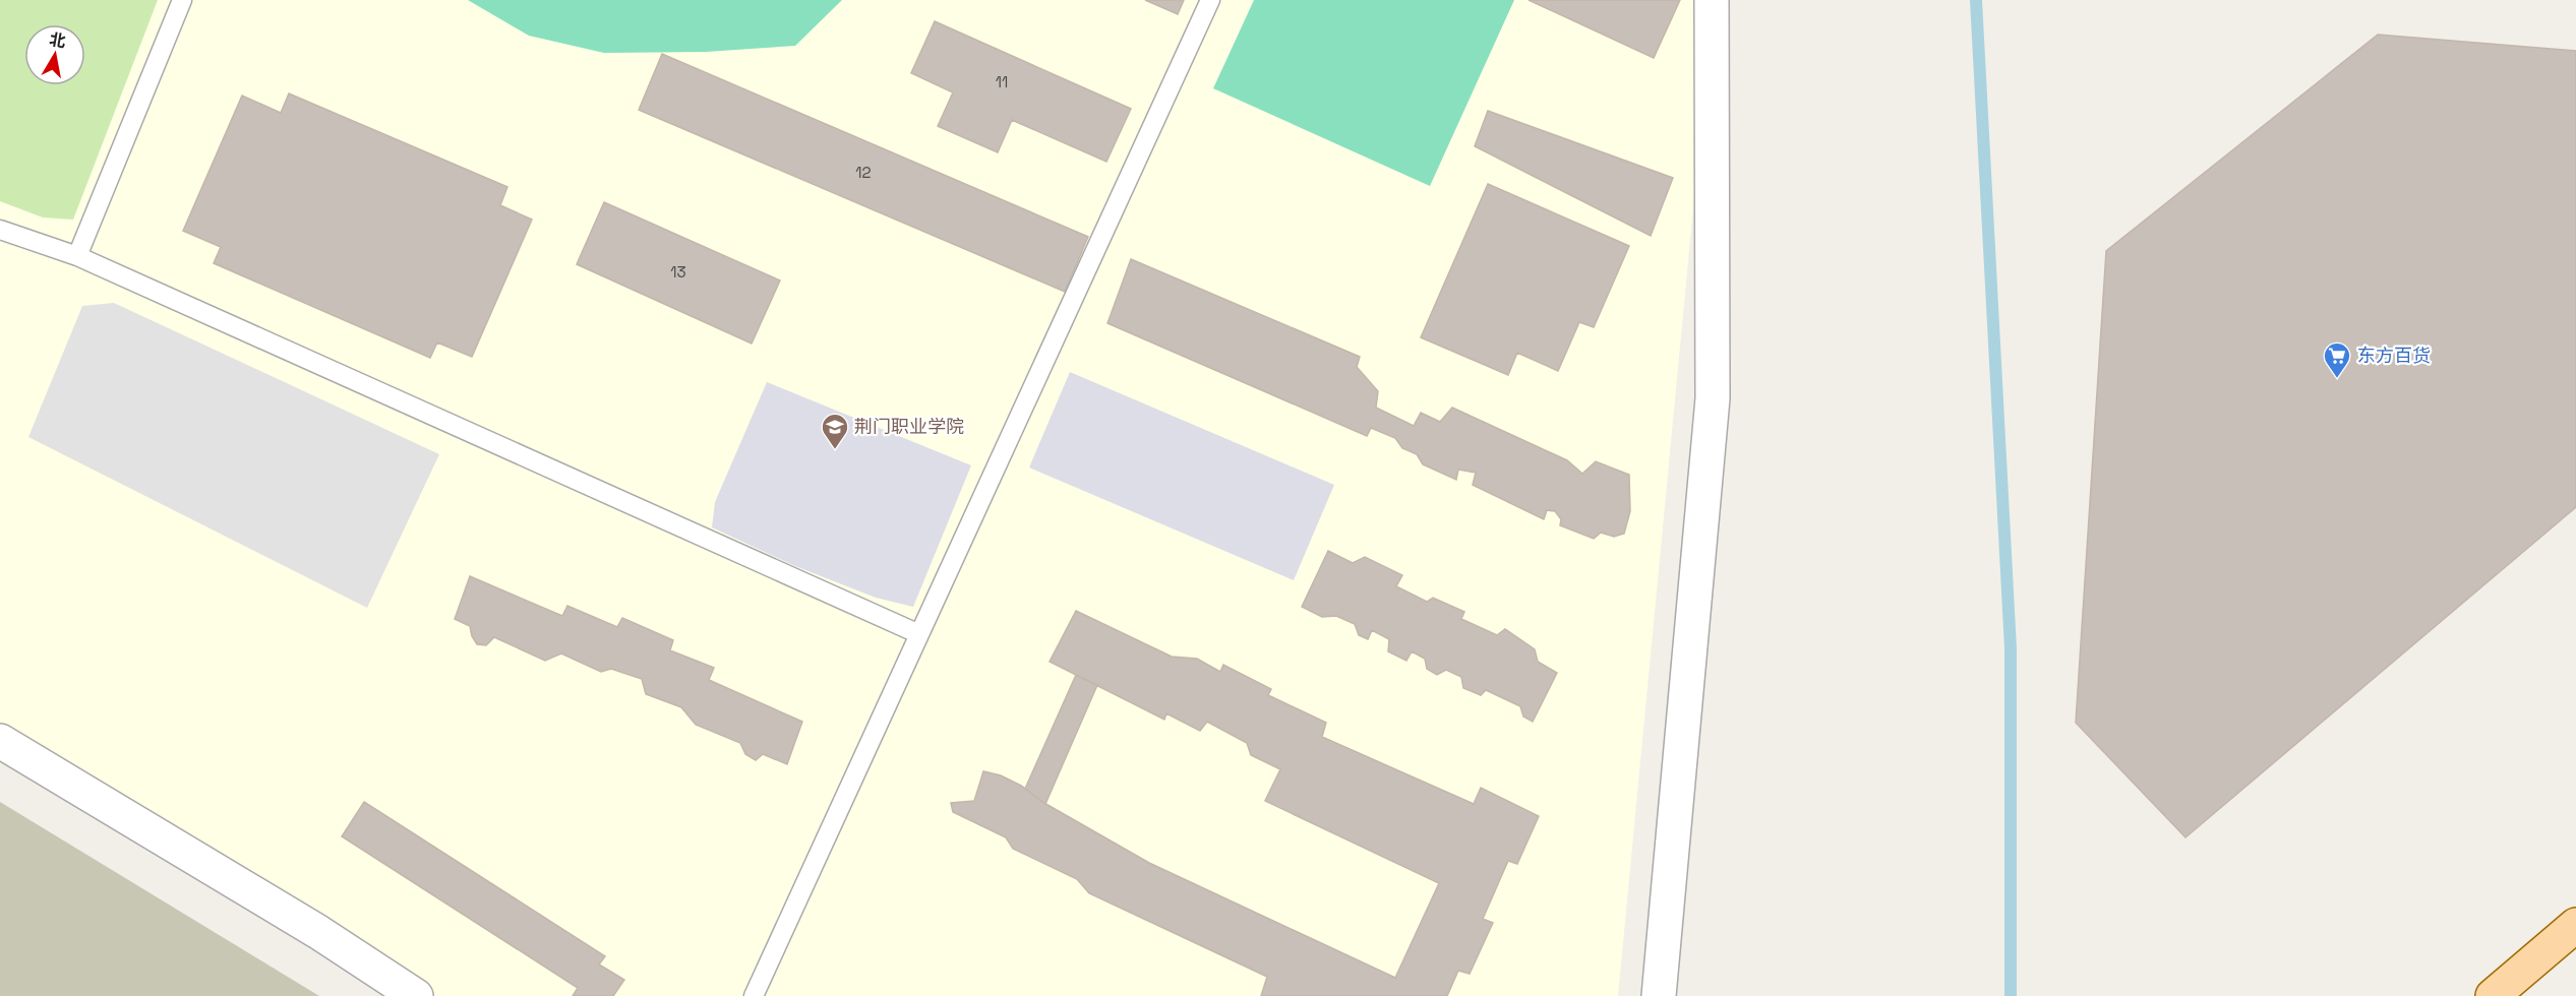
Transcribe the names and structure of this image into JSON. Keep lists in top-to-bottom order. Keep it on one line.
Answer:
{"places":{"supermarket":["东方百货"],"school or university":["荆门职业学院"]},"house_numbers":["11","12","13"],"north":"top"}
